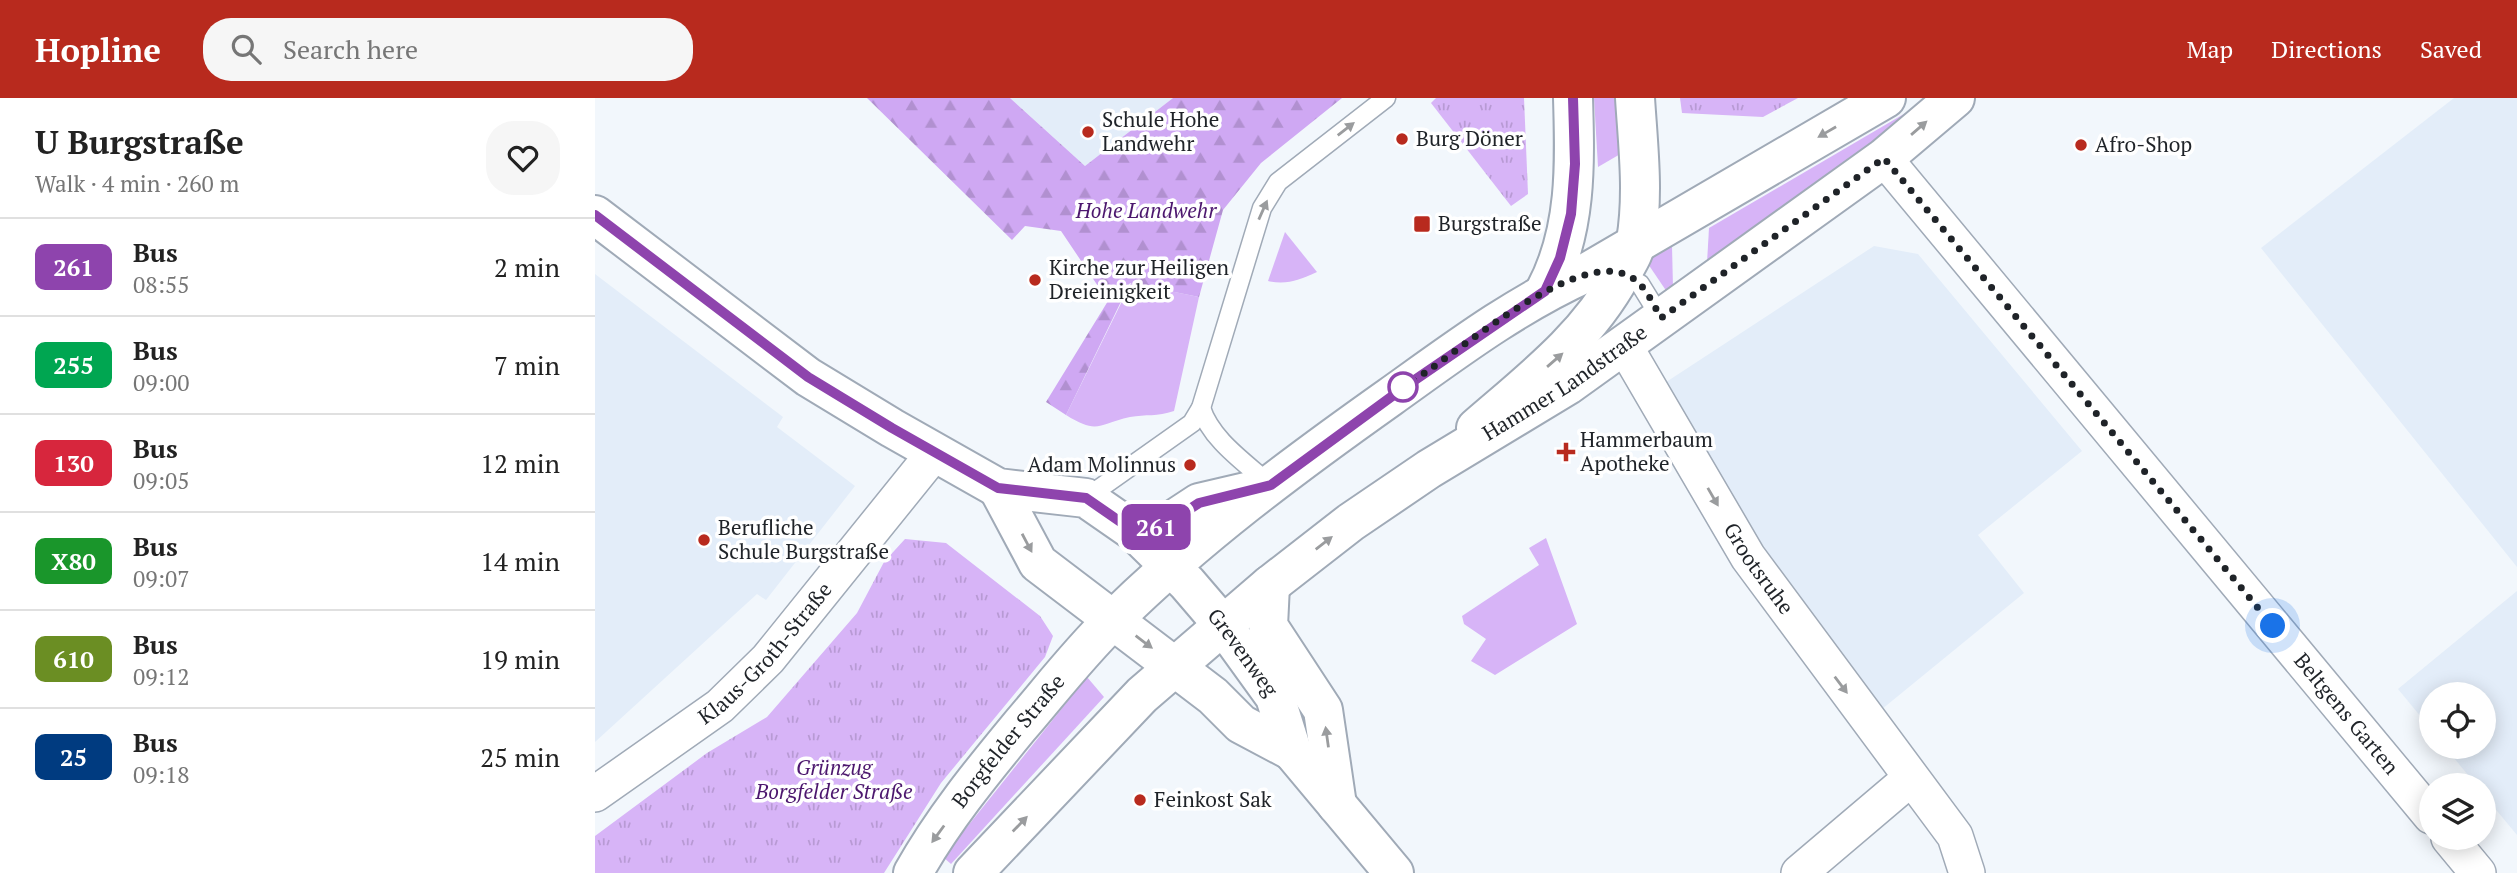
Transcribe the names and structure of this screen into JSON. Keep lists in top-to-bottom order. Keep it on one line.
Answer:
{"streets":{"main road":["Hammer Landstraße","Grevenweg","Borgfelder Straße"],"street":["Grootsruhe","Klaus-Groth-Straße","Beltgens Garten"]},"crossings":[["Hammer Landstraße","Grootsruhe"],["Hammer Landstraße","Grevenweg"],["Hammer Landstraße","Beltgens Garten"]],"one_way":["Grootsruhe"],"parks":["Hohe Landwehr","Grünzug Borgfelder Straße"],"places":{"other":["Schule Hohe Landwehr","Burg Döner","Afro-Shop","Kirche zur Heiligen Dreieinigkeit","Adam Molinnus","Berufliche Schule Burgstraße","Feinkost Sak"],"transit":["Burgstraße"],"health":["Hammerbaum Apotheke"]},"lines":["bus line 261"],"page":{"header":"Hopline","search":"Search here","nav":["Map","Directions","Saved"],"heading":["U Burgstraße","Walk · 4 min · 260 m"],"on_map":"261","list":[{"mark":"261","name":"Bus","note":"08:55","value":"2 min"},{"mark":"255","name":"Bus","note":"09:00","value":"7 min"},{"mark":"130","name":"Bus","note":"09:05","value":"12 min"},{"mark":"X80","name":"Bus","note":"09:07","value":"14 min"},{"mark":"610","name":"Bus","note":"09:12","value":"19 min"},{"mark":"25","name":"Bus","note":"09:18","value":"25 min"}]}}
